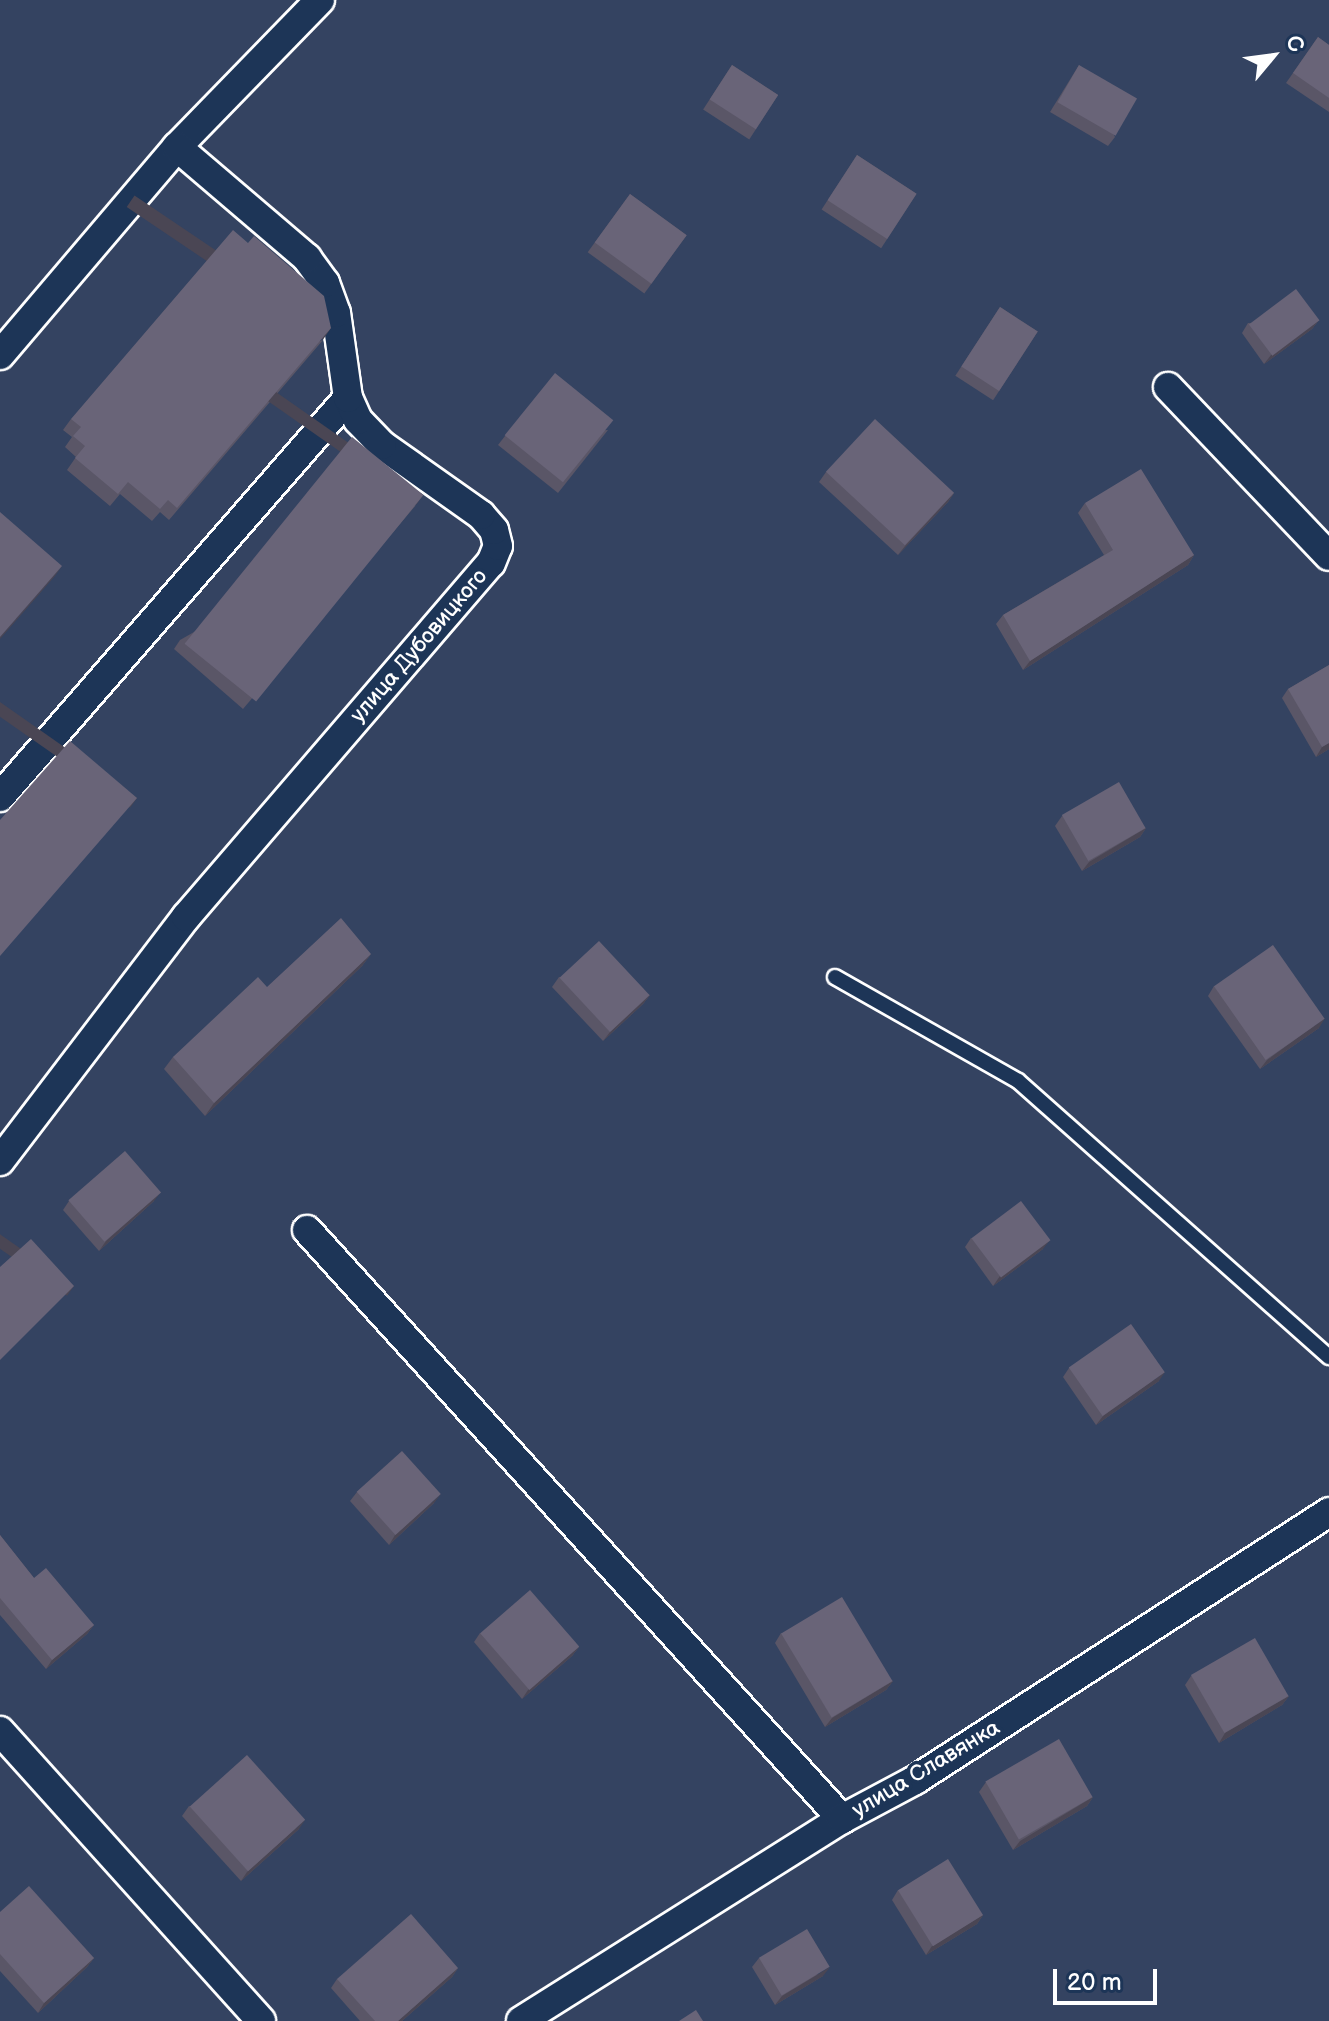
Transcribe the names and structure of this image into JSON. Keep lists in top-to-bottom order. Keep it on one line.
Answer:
{"streets":{"street":["улица Дубовицкого","улица Славянка"]},"scale_bar":"20 m","north":"top right"}
